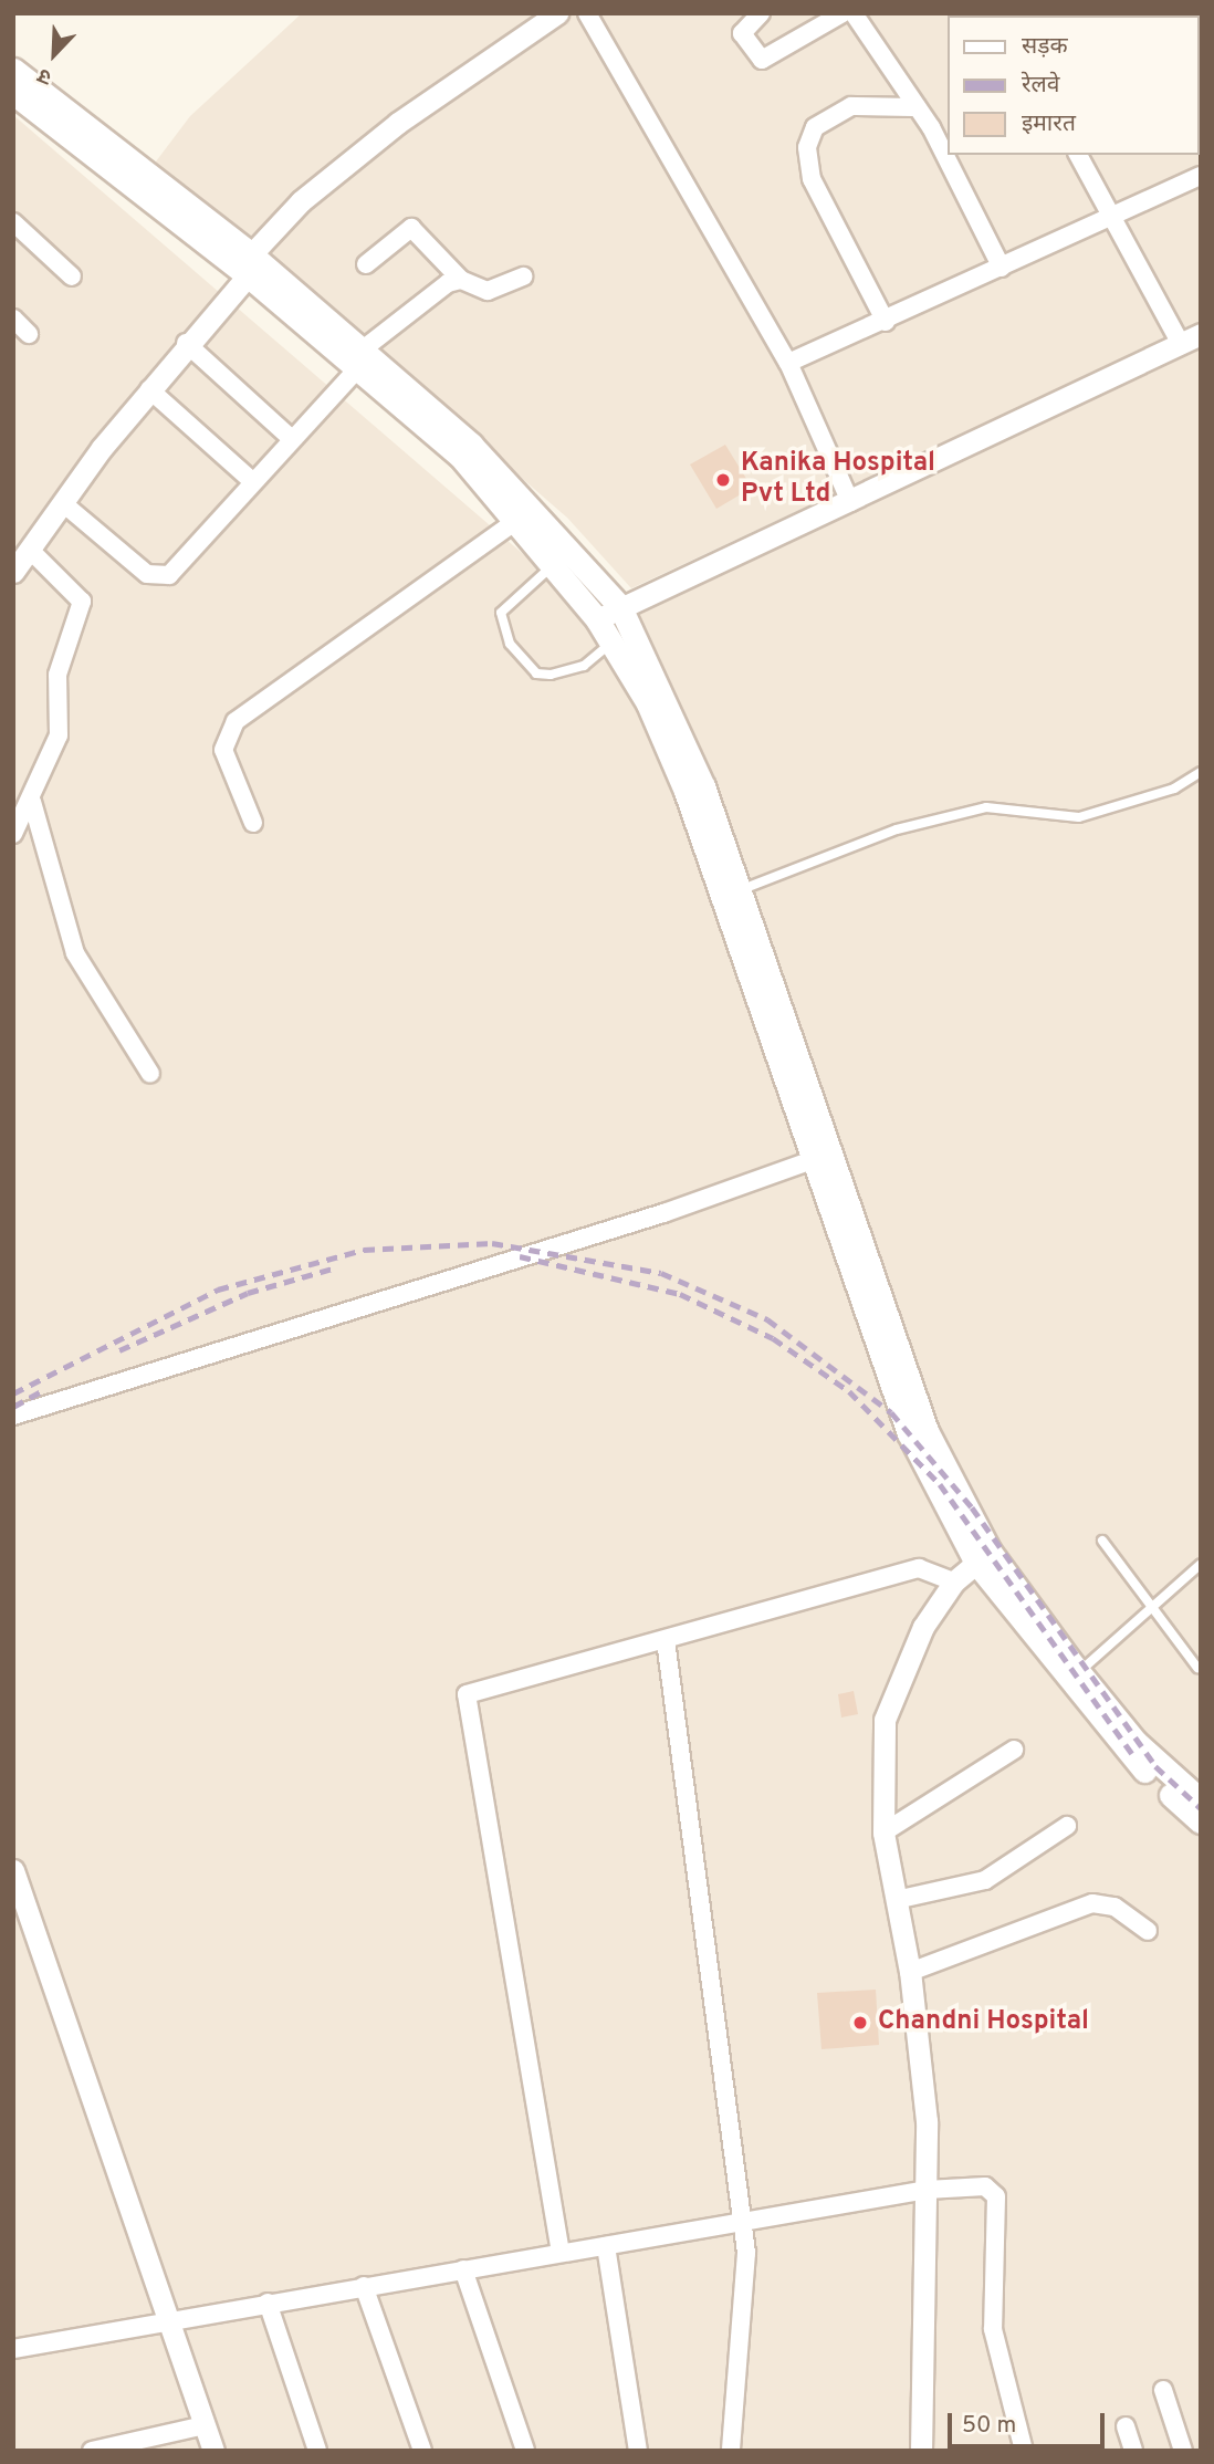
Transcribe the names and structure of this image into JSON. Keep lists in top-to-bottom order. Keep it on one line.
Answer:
{"places":["Kanika Hospital Pvt Ltd","Chandni Hospital"],"legend":["सड़क","रेलवे","इमारत"],"scale_bar":"50 m","north":"bottom left"}
